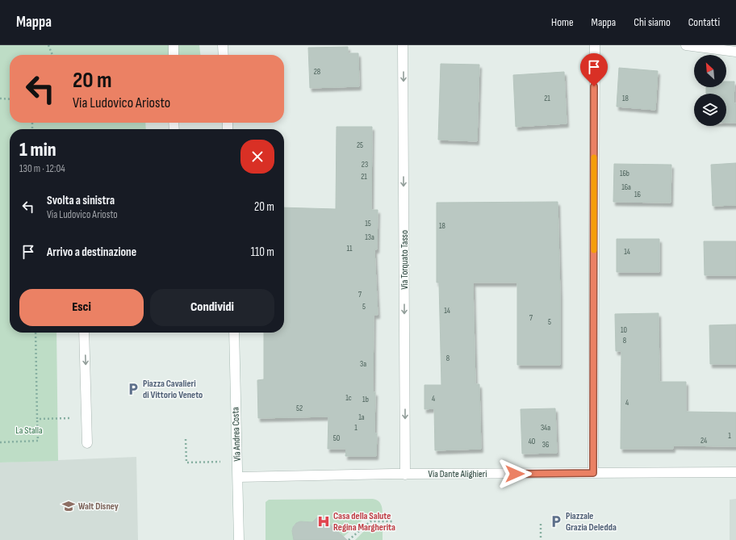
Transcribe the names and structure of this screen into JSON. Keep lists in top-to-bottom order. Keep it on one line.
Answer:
{"streets":{"street":["Via Torquato Tasso","Via Andrea Costa","Via Dante Alighieri"]},"crossings":[["Via Torquato Tasso","Via Dante Alighieri"],["Via Andrea Costa","Via Dante Alighieri"]],"one_way":["Via Torquato Tasso"],"parks":["La Stalla"],"places":{"parking":["Piazza Cavalieri di Vittorio Veneto","Piazzale Grazia Deledda"],"school or university":["Walt Disney"],"hospital":["Casa della Salute Regina Margherita"]},"house_numbers":["28","21","18","25","23","16b","21","16a","16","15","18","13a","11","14","7","5","14","7","5","10","8","8","3a","1c","4","1b","4","52","1a","1","34a","1","50","24","40","36"],"north":"top left","page":{"header":"Mappa","nav":["Home","Mappa","Chi siamo","Contatti"],"turn":["20 m","Via Ludovico Ariosto"],"heading":["1 min","130 m · 12:04"],"list":[{"name":"Svolta a sinistra","note":"Via Ludovico Ariosto","value":"20 m"},{"name":"Arrivo a destinazione","value":"110 m"}],"buttons":["Esci","Condividi"]}}
